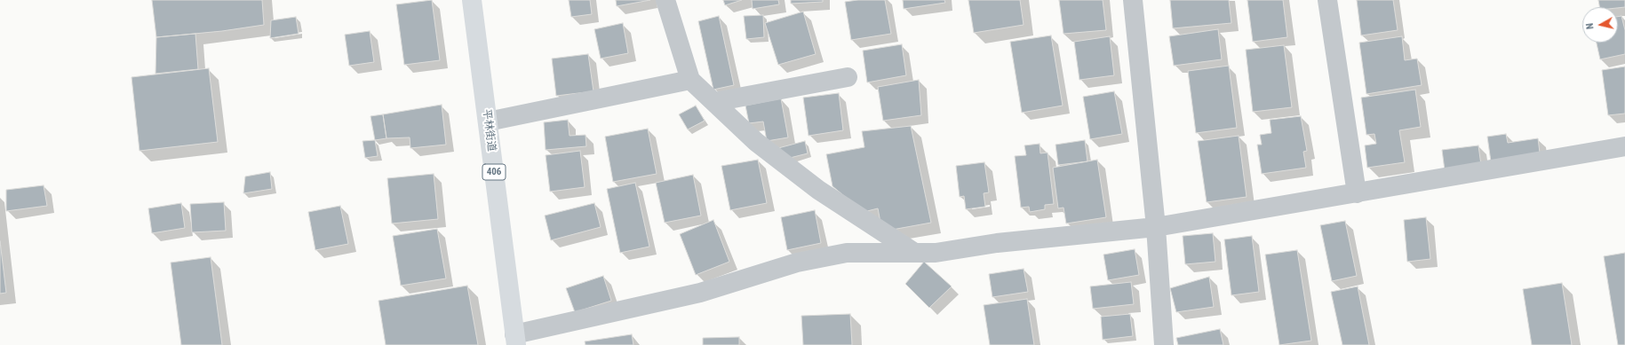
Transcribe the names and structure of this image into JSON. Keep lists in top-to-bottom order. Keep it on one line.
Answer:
{"streets":{"highway":["平林街道","406"]},"north":"left"}
